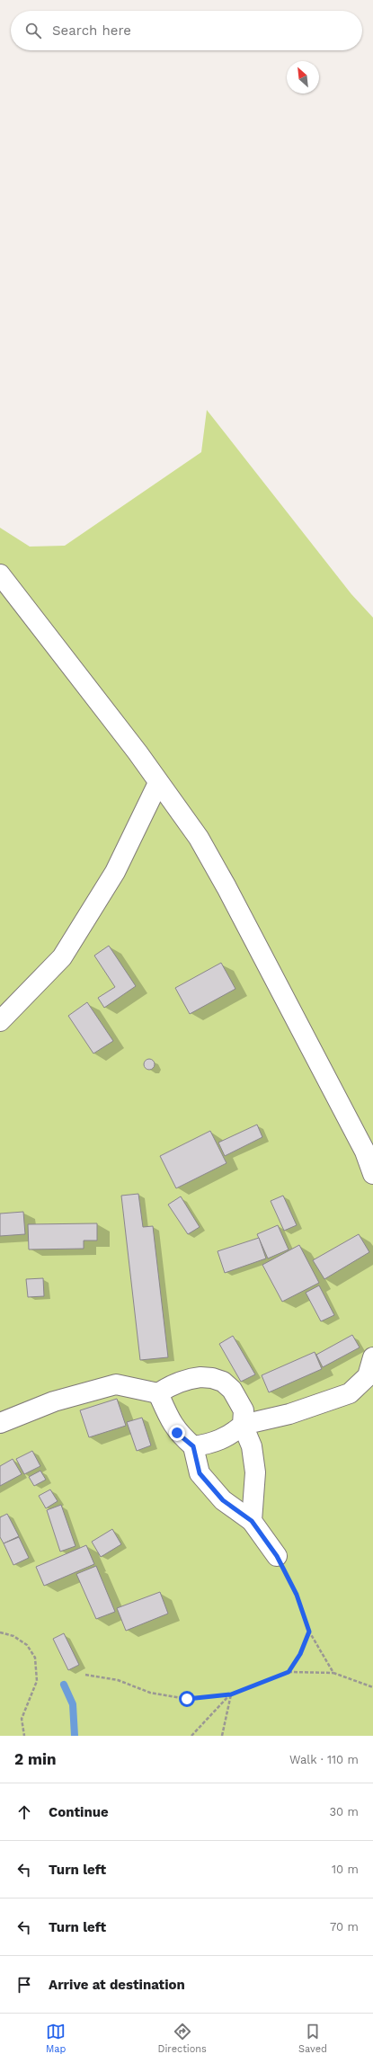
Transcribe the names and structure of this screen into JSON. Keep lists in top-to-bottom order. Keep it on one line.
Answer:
{"north":"top left","page":{"search":"Search here","heading":["2 min","Walk · 110 m"],"list":[["Continue","30 m"],["Turn left","10 m"],["Turn left","70 m"],"Arrive at destination"],"nav":["Map","Directions","Saved"]}}
